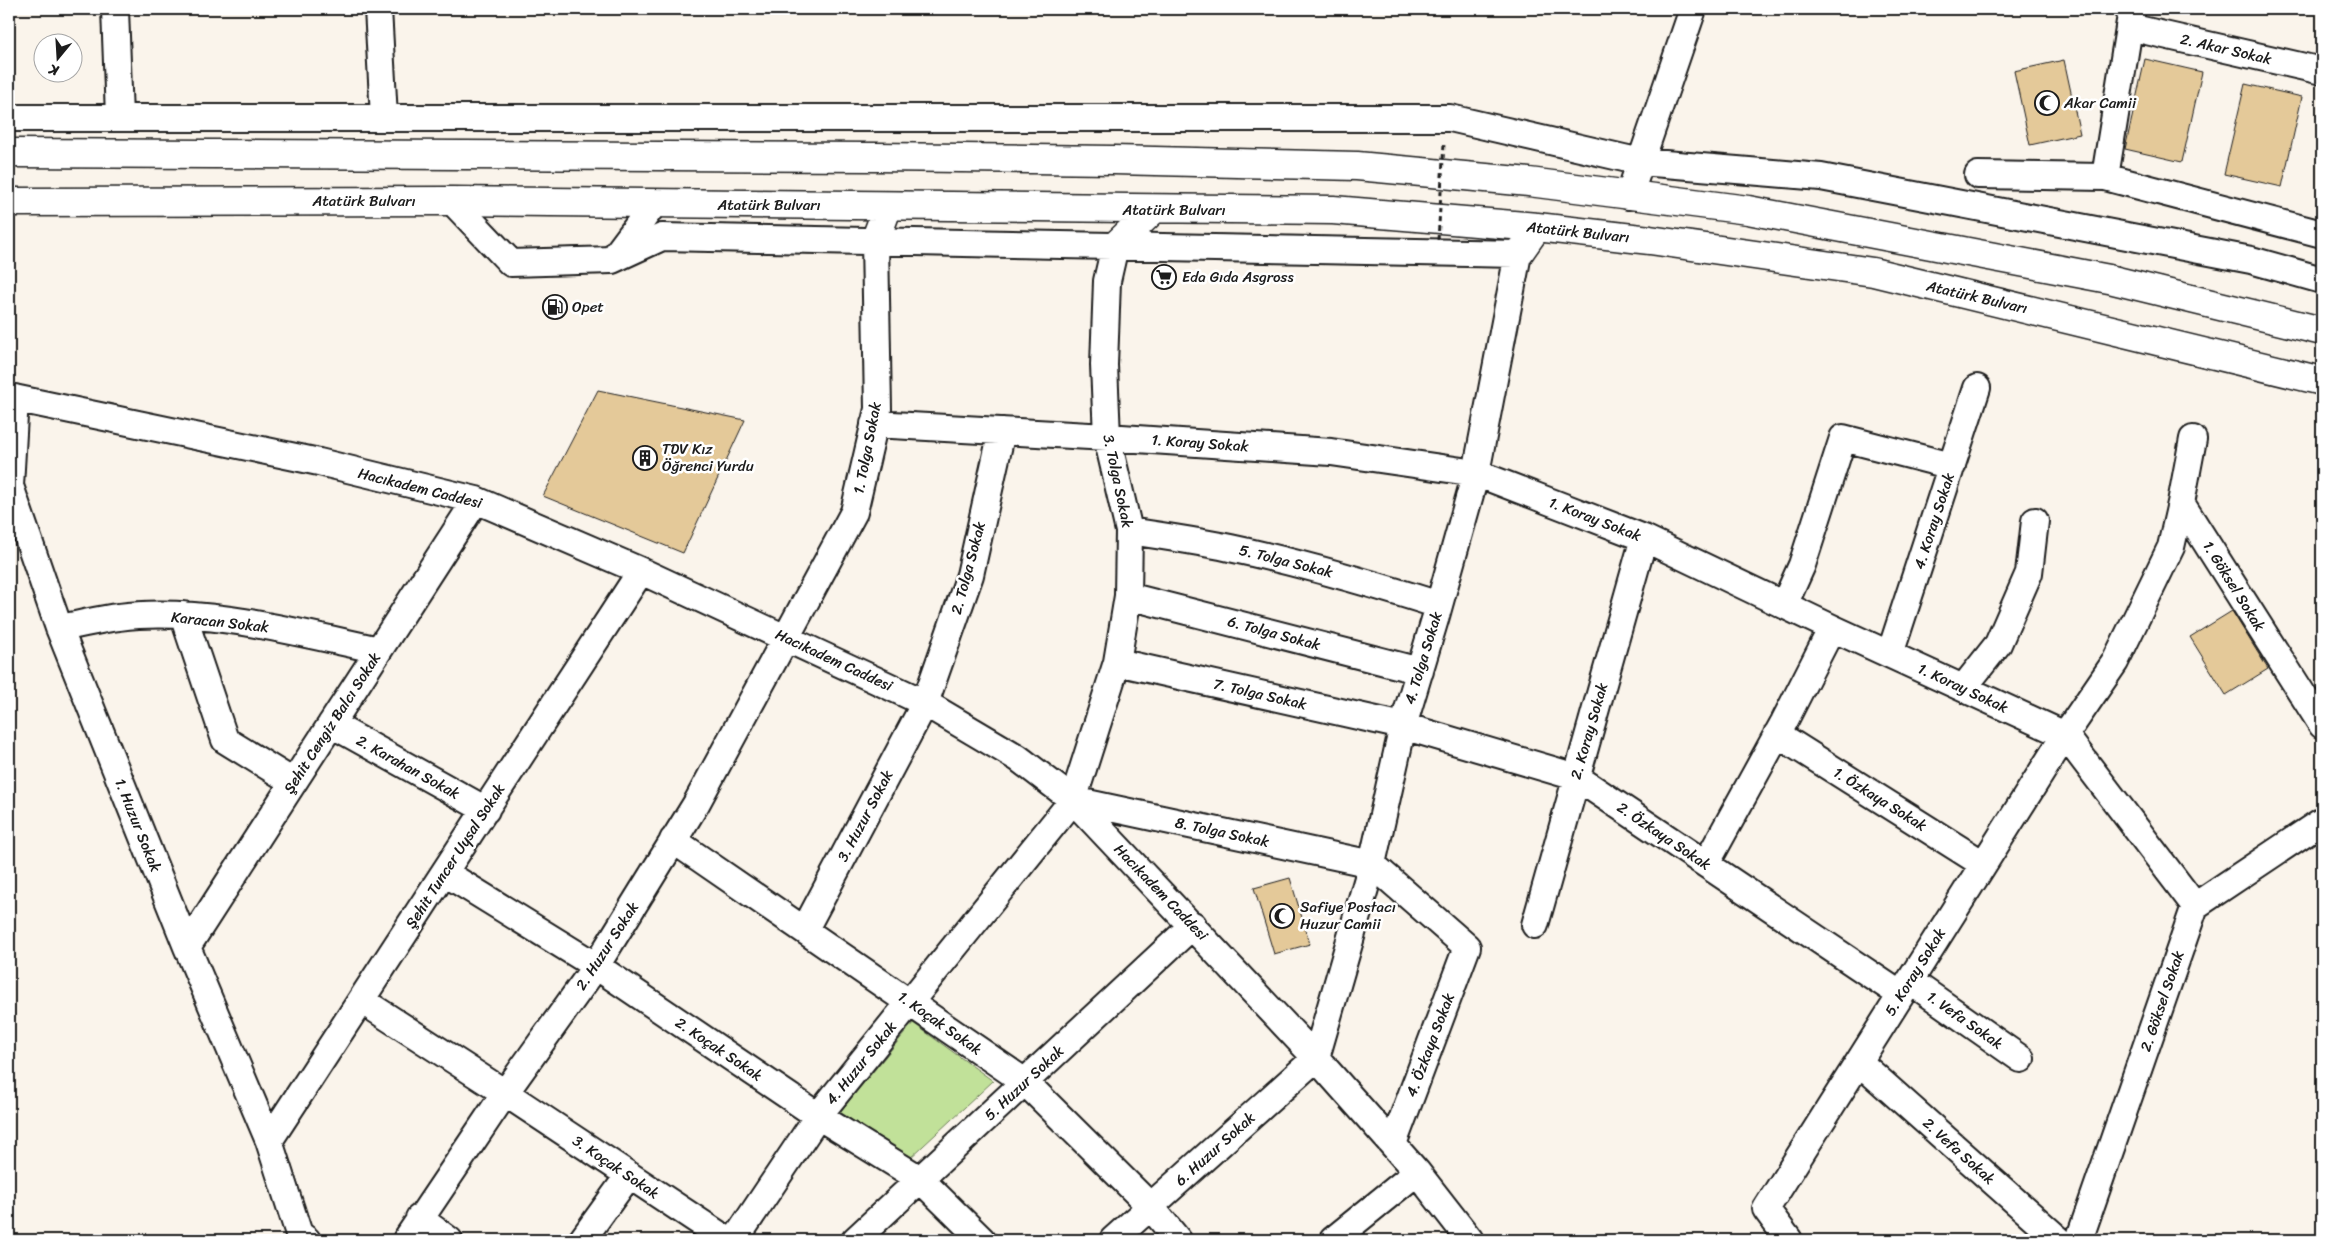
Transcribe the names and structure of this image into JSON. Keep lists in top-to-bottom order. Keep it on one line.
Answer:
{"streets":{"highway":["Atatürk Bulvarı"],"street":["2. Akar Sokak","1. Koray Sokak","1. Tolga Sokak","3. Tolga Sokak","Hacıkadem Caddesi","4. Koray Sokak","5. Tolga Sokak","2. Tolga Sokak","1. Göksel Sokak","Karacan Sokak","6. Tolga Sokak","4. Tolga Sokak","7. Tolga Sokak","Şehit Cengiz Balcı Sokak","2. Koray Sokak","2. Karahan Sokak","1. Özkaya Sokak","3. Huzur Sokak","1. Huzur Sokak","8. Tolga Sokak","2. Özkaya Sokak","Şehit Tuncer Uysal Sokak","2. Huzur Sokak","5. Koray Sokak","2. Göksel Sokak","1. Vefa Sokak","1. Koçak Sokak","4. Özkaya Sokak","2. Koçak Sokak","4. Huzur Sokak","5. Huzur Sokak","6. Huzur Sokak","2. Vefa Sokak","3. Koçak Sokak"]},"crossings":[["1. Koray Sokak","1. Tolga Sokak"],["1. Koray Sokak","3. Tolga Sokak"],["1. Koray Sokak","4. Koray Sokak"],["1. Koray Sokak","2. Tolga Sokak"],["1. Koray Sokak","4. Tolga Sokak"],["1. Koray Sokak","2. Koray Sokak"],["1. Koray Sokak","5. Koray Sokak"],["1. Koray Sokak","2. Göksel Sokak"],["1. Tolga Sokak","Hacıkadem Caddesi"],["1. Tolga Sokak","2. Huzur Sokak"],["3. Tolga Sokak","Hacıkadem Caddesi"],["3. Tolga Sokak","5. Tolga Sokak"],["3. Tolga Sokak","6. Tolga Sokak"],["3. Tolga Sokak","7. Tolga Sokak"],["3. Tolga Sokak","8. Tolga Sokak"],["3. Tolga Sokak","4. Huzur Sokak"],["Hacıkadem Caddesi","2. Tolga Sokak"],["Hacıkadem Caddesi","4. Tolga Sokak"],["Hacıkadem Caddesi","Şehit Cengiz Balcı Sokak"],["Hacıkadem Caddesi","3. Huzur Sokak"],["Hacıkadem Caddesi","1. Huzur Sokak"],["Hacıkadem Caddesi","8. Tolga Sokak"],["Hacıkadem Caddesi","Şehit Tuncer Uysal Sokak"],["Hacıkadem Caddesi","2. Huzur Sokak"],["Hacıkadem Caddesi","4. Özkaya Sokak"],["Hacıkadem Caddesi","4. Huzur Sokak"],["Hacıkadem Caddesi","5. Huzur Sokak"],["Hacıkadem Caddesi","6. Huzur Sokak"],["5. Tolga Sokak","4. Tolga Sokak"],["2. Tolga Sokak","3. Huzur Sokak"],["1. Göksel Sokak","5. Koray Sokak"],["Karacan Sokak","Şehit Cengiz Balcı Sokak"],["Karacan Sokak","1. Huzur Sokak"],["6. Tolga Sokak","4. Tolga Sokak"],["4. Tolga Sokak","7. Tolga Sokak"],["4. Tolga Sokak","8. Tolga Sokak"],["4. Tolga Sokak","2. Özkaya Sokak"],["4. Tolga Sokak","4. Özkaya Sokak"],["4. Tolga Sokak","6. Huzur Sokak"],["7. Tolga Sokak","2. Özkaya Sokak"],["Şehit Cengiz Balcı Sokak","2. Karahan Sokak"],["Şehit Cengiz Balcı Sokak","1. Huzur Sokak"],["2. Koray Sokak","2. Özkaya Sokak"],["2. Karahan Sokak","Şehit Tuncer Uysal Sokak"],["1. Özkaya Sokak","5. Koray Sokak"],["3. Huzur Sokak","1. Koçak Sokak"],["1. Huzur Sokak","Şehit Tuncer Uysal Sokak"],["8. Tolga Sokak","4. Özkaya Sokak"],["8. Tolga Sokak","4. Huzur Sokak"],["2. Özkaya Sokak","5. Koray Sokak"],["2. Özkaya Sokak","1. Vefa Sokak"],["Şehit Tuncer Uysal Sokak","2. Koçak Sokak"],["Şehit Tuncer Uysal Sokak","3. Koçak Sokak"],["2. Huzur Sokak","1. Koçak Sokak"],["2. Huzur Sokak","2. Koçak Sokak"],["2. Huzur Sokak","3. Koçak Sokak"],["5. Koray Sokak","1. Vefa Sokak"],["5. Koray Sokak","2. Vefa Sokak"],["1. Koçak Sokak","4. Huzur Sokak"],["1. Koçak Sokak","5. Huzur Sokak"],["1. Koçak Sokak","6. Huzur Sokak"],["2. Koçak Sokak","4. Huzur Sokak"],["2. Koçak Sokak","5. Huzur Sokak"]],"places":{"mosque":["Akar Camii","Safiye Postacı Huzur Camii"],"supermarket":["Eda Gıda Asgross"],"fuel station":["Opet"],"building":["TDV Kız Öğrenci Yurdu"]},"north":"bottom"}
